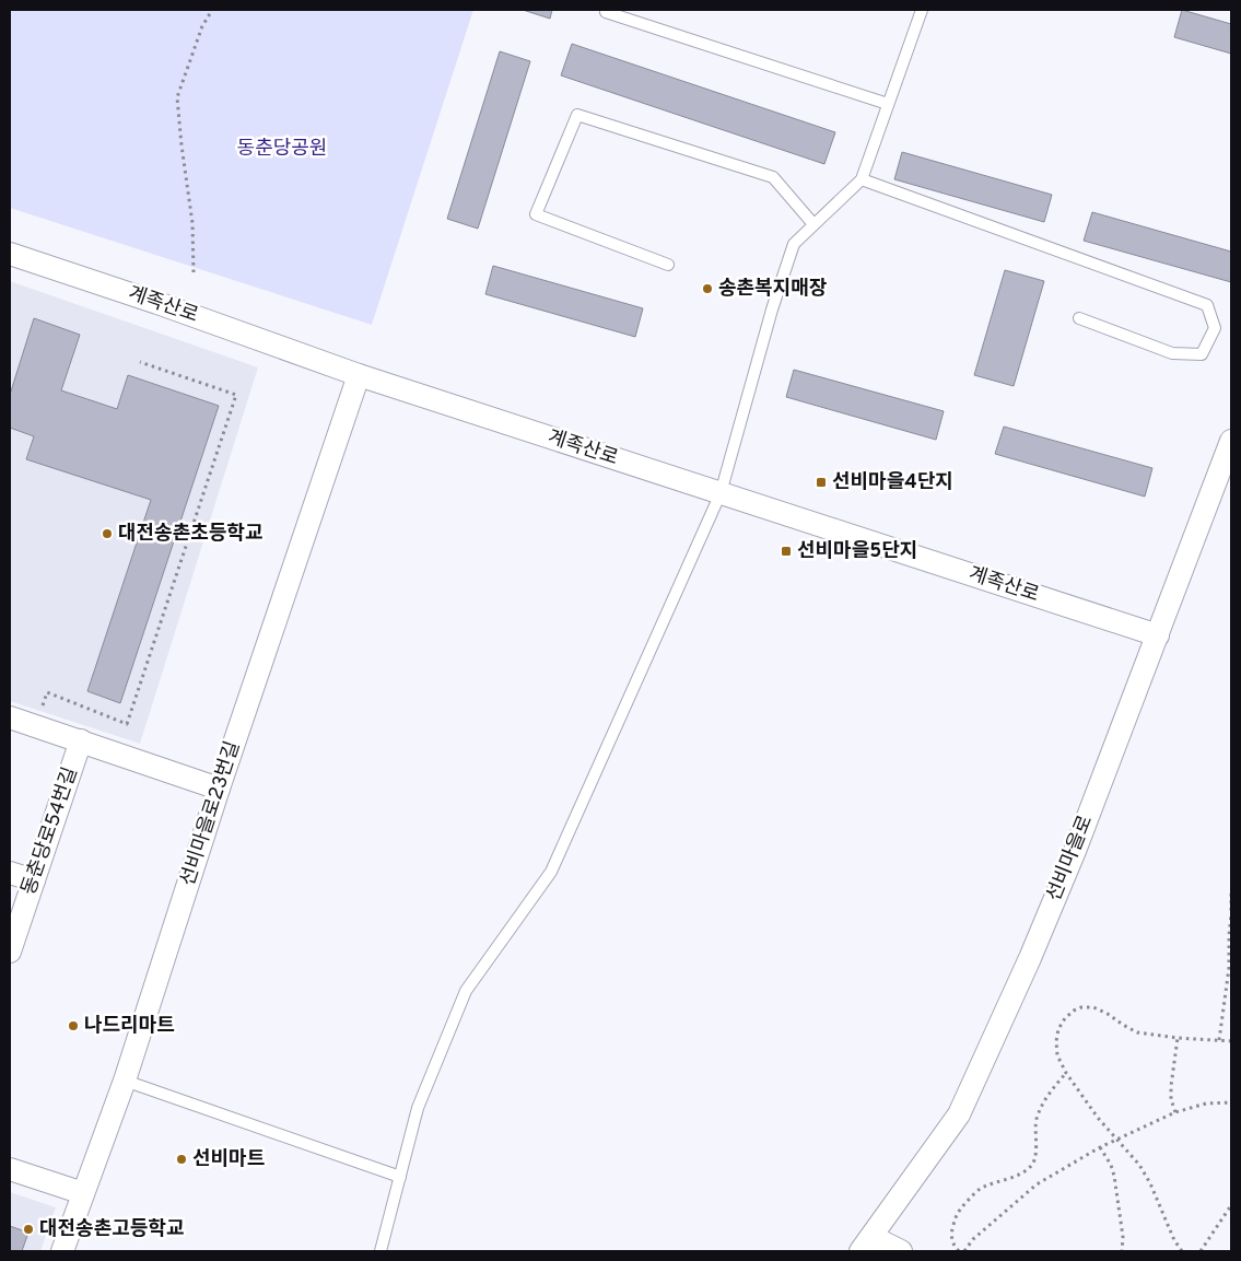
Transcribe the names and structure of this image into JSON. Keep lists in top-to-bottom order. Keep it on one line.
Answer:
{"streets":{"street":["계족산로","선비마을로23번길","동춘당로54번길","선비마을로"]},"crossings":[["계족산로","선비마을로23번길"],["계족산로","선비마을로"]],"parks":["동춘당공원"],"places":{"other":["송촌복지매장","대전송촌초등학교","나드리마트","선비마트","대전송촌고등학교"],"transit":["선비마을4단지","선비마을5단지"]}}
